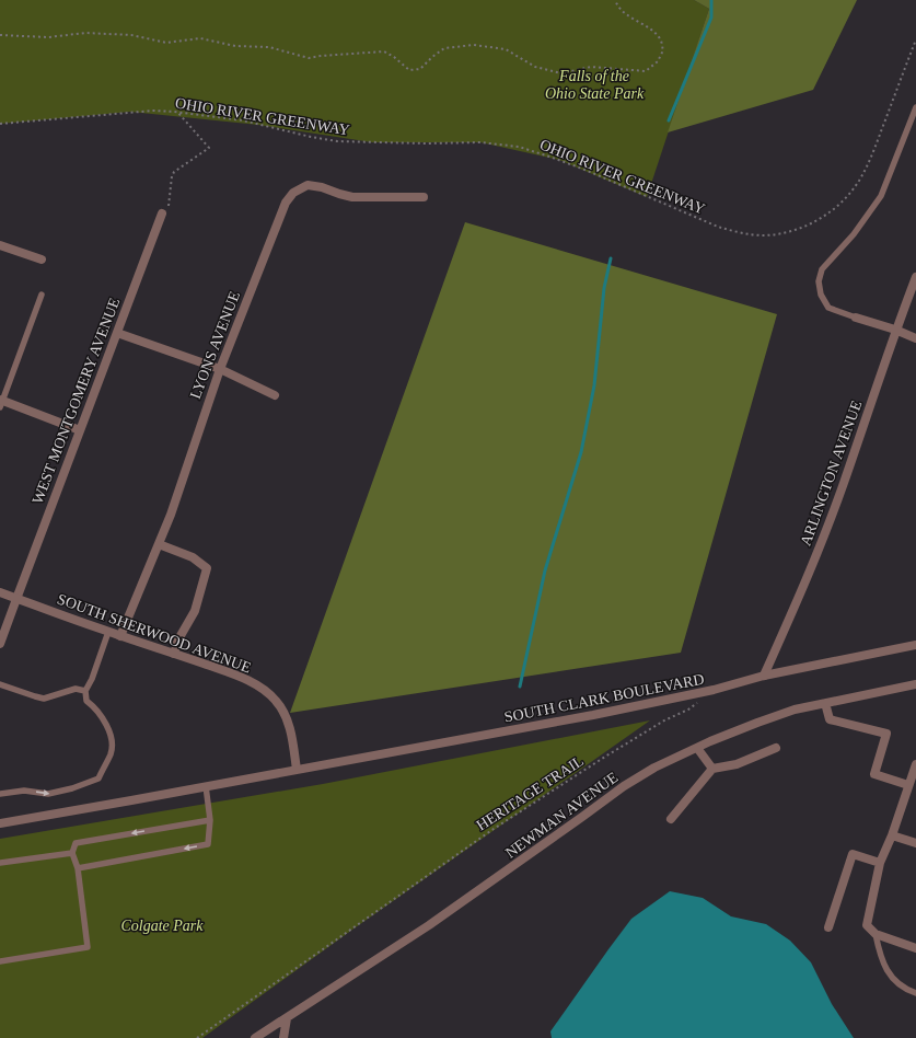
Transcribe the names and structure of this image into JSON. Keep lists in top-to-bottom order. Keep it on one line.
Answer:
{"streets":{"street":["LYONS AVENUE","WEST MONTGOMERY AVENUE","ARLINGTON AVENUE","SOUTH SHERWOOD AVENUE","SOUTH CLARK BOULEVARD","NEWMAN AVENUE"],"path":["OHIO RIVER GREENWAY","HERITAGE TRAIL"]},"crossings":[["LYONS AVENUE","SOUTH SHERWOOD AVENUE"],["WEST MONTGOMERY AVENUE","SOUTH SHERWOOD AVENUE"],["ARLINGTON AVENUE","SOUTH CLARK BOULEVARD"],["SOUTH SHERWOOD AVENUE","SOUTH CLARK BOULEVARD"]],"parks":["Falls of the Ohio State Park","Colgate Park"]}
